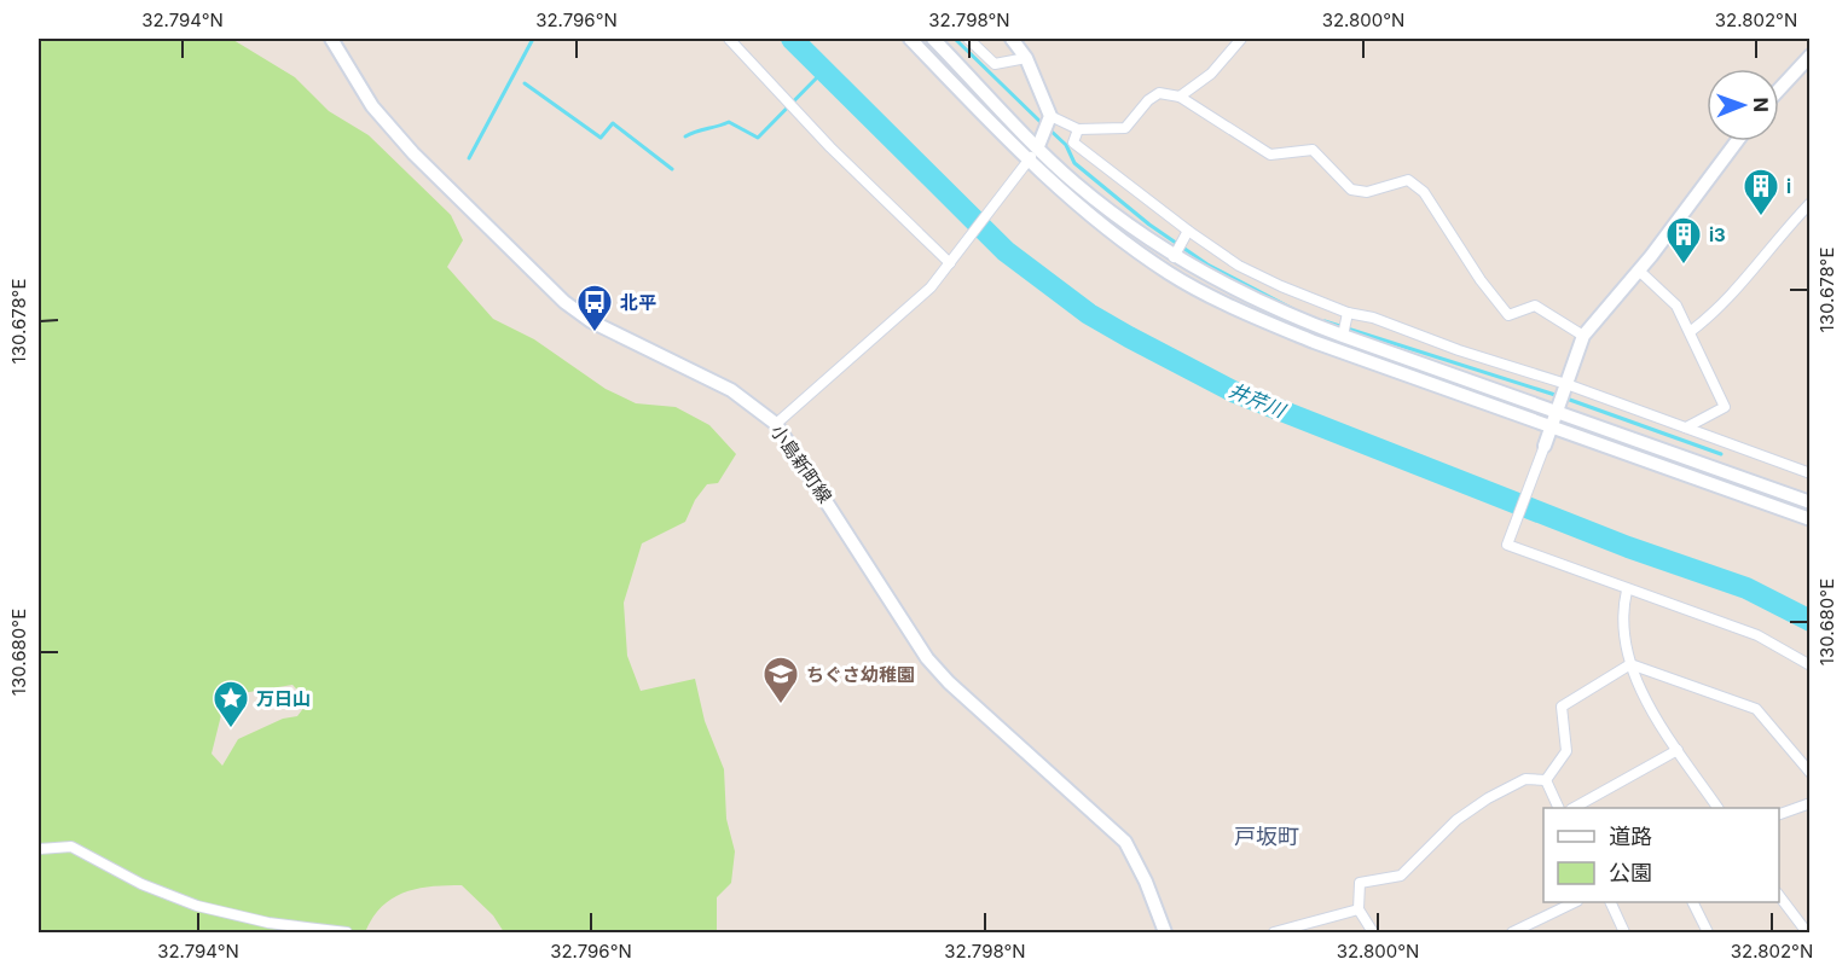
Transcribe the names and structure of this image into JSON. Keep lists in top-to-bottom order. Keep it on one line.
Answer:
{"streets":{"street":["小島新町線"]},"districts":["戸坂町"],"water":["井芹川"],"places":{"building":["i","i3"],"bus stop":["北平"],"school or university":["ちぐさ幼稚園"],"place":["万日山"]},"legend":["道路","公園"],"north":"right","coordinates":["32.794°N","32.796°N","32.798°N","32.800°N","32.802°N","130.678°E","130.680°E"]}
